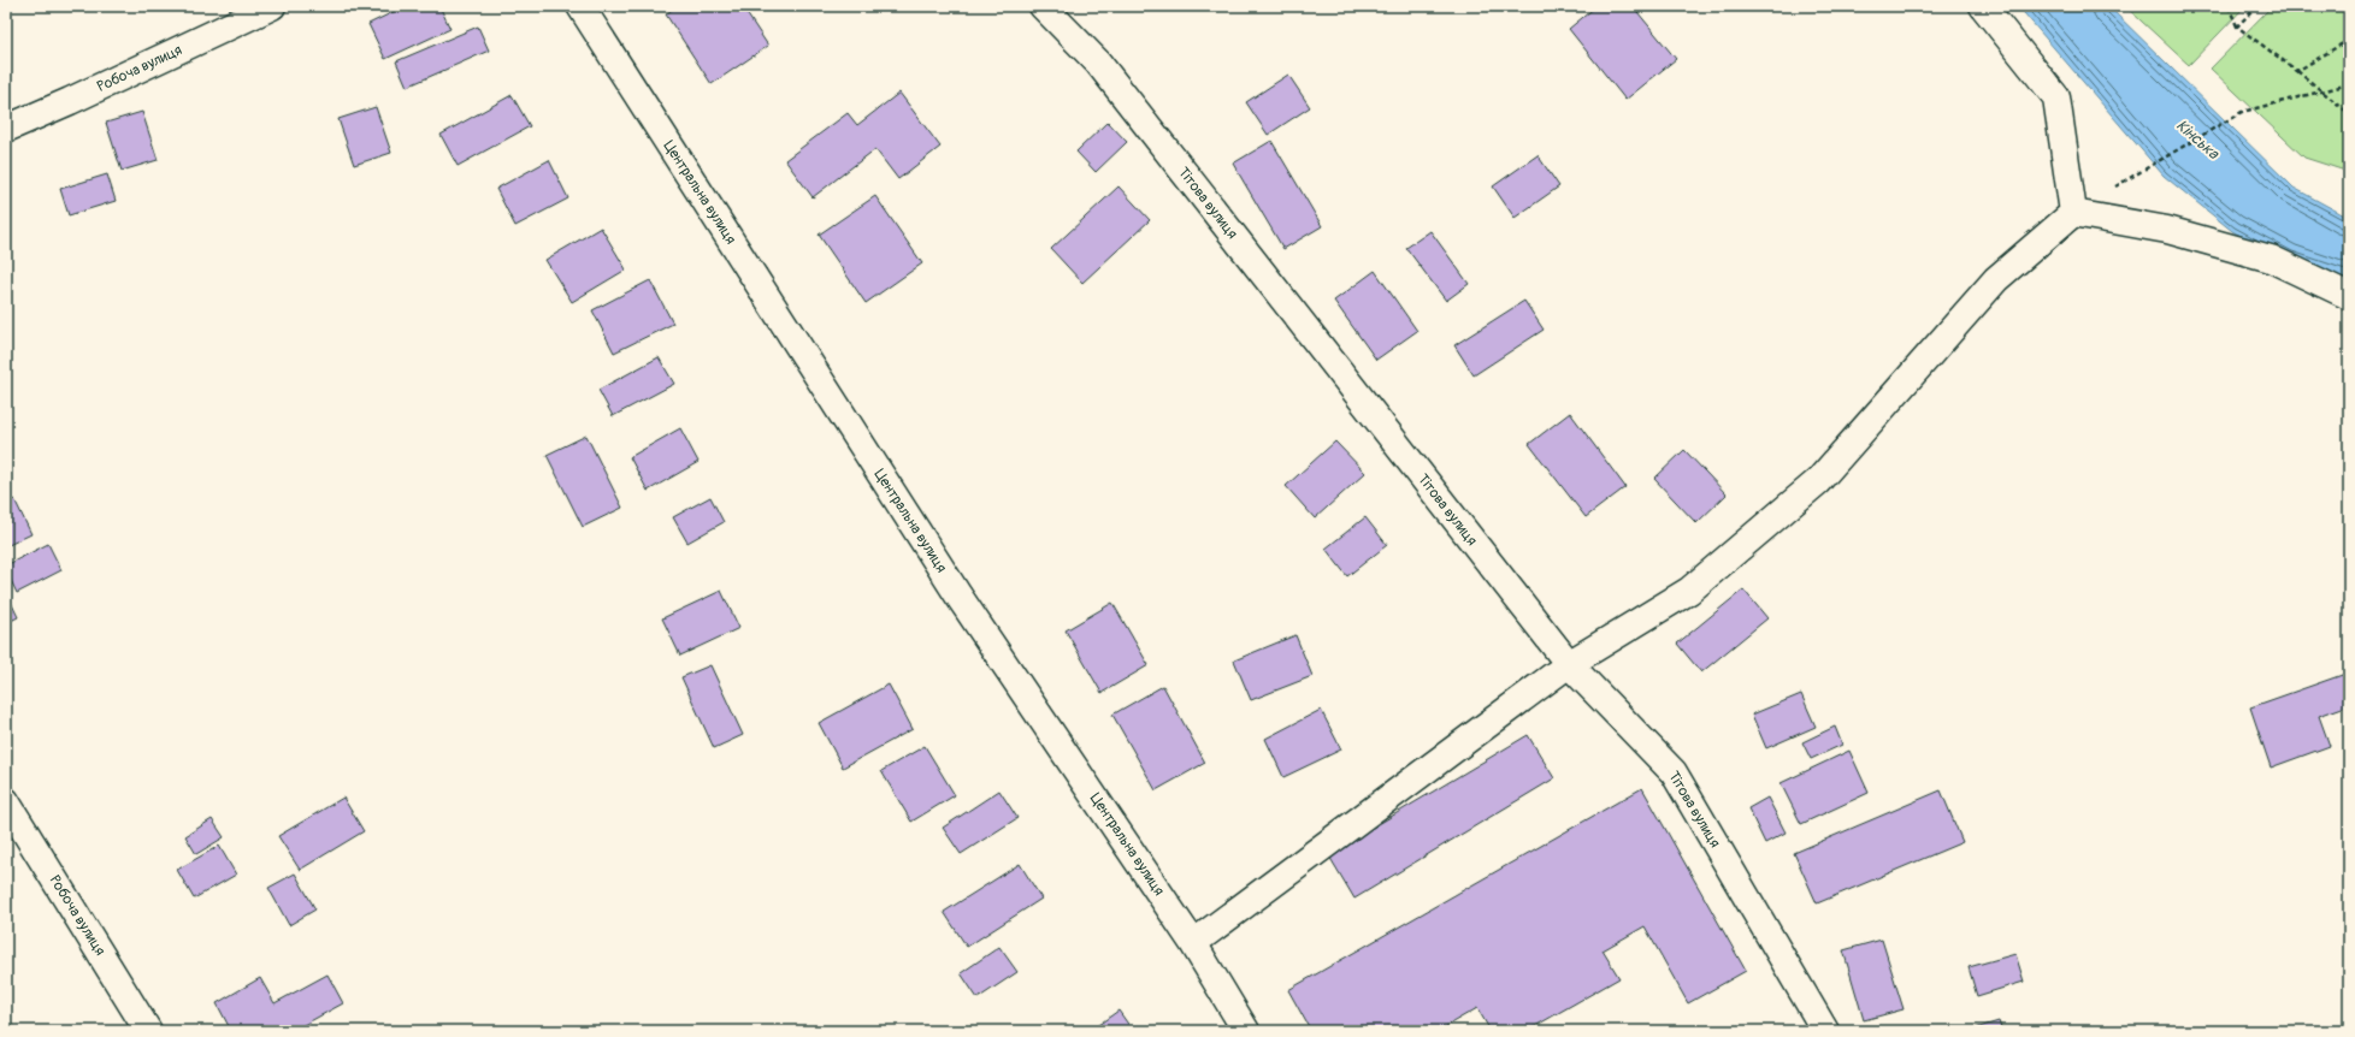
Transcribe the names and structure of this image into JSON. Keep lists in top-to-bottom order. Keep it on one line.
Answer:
{"streets":{"street":["Робоча вулиця","Центральна вулиця","Тітова вулиця"]},"water":["Кінська"]}
